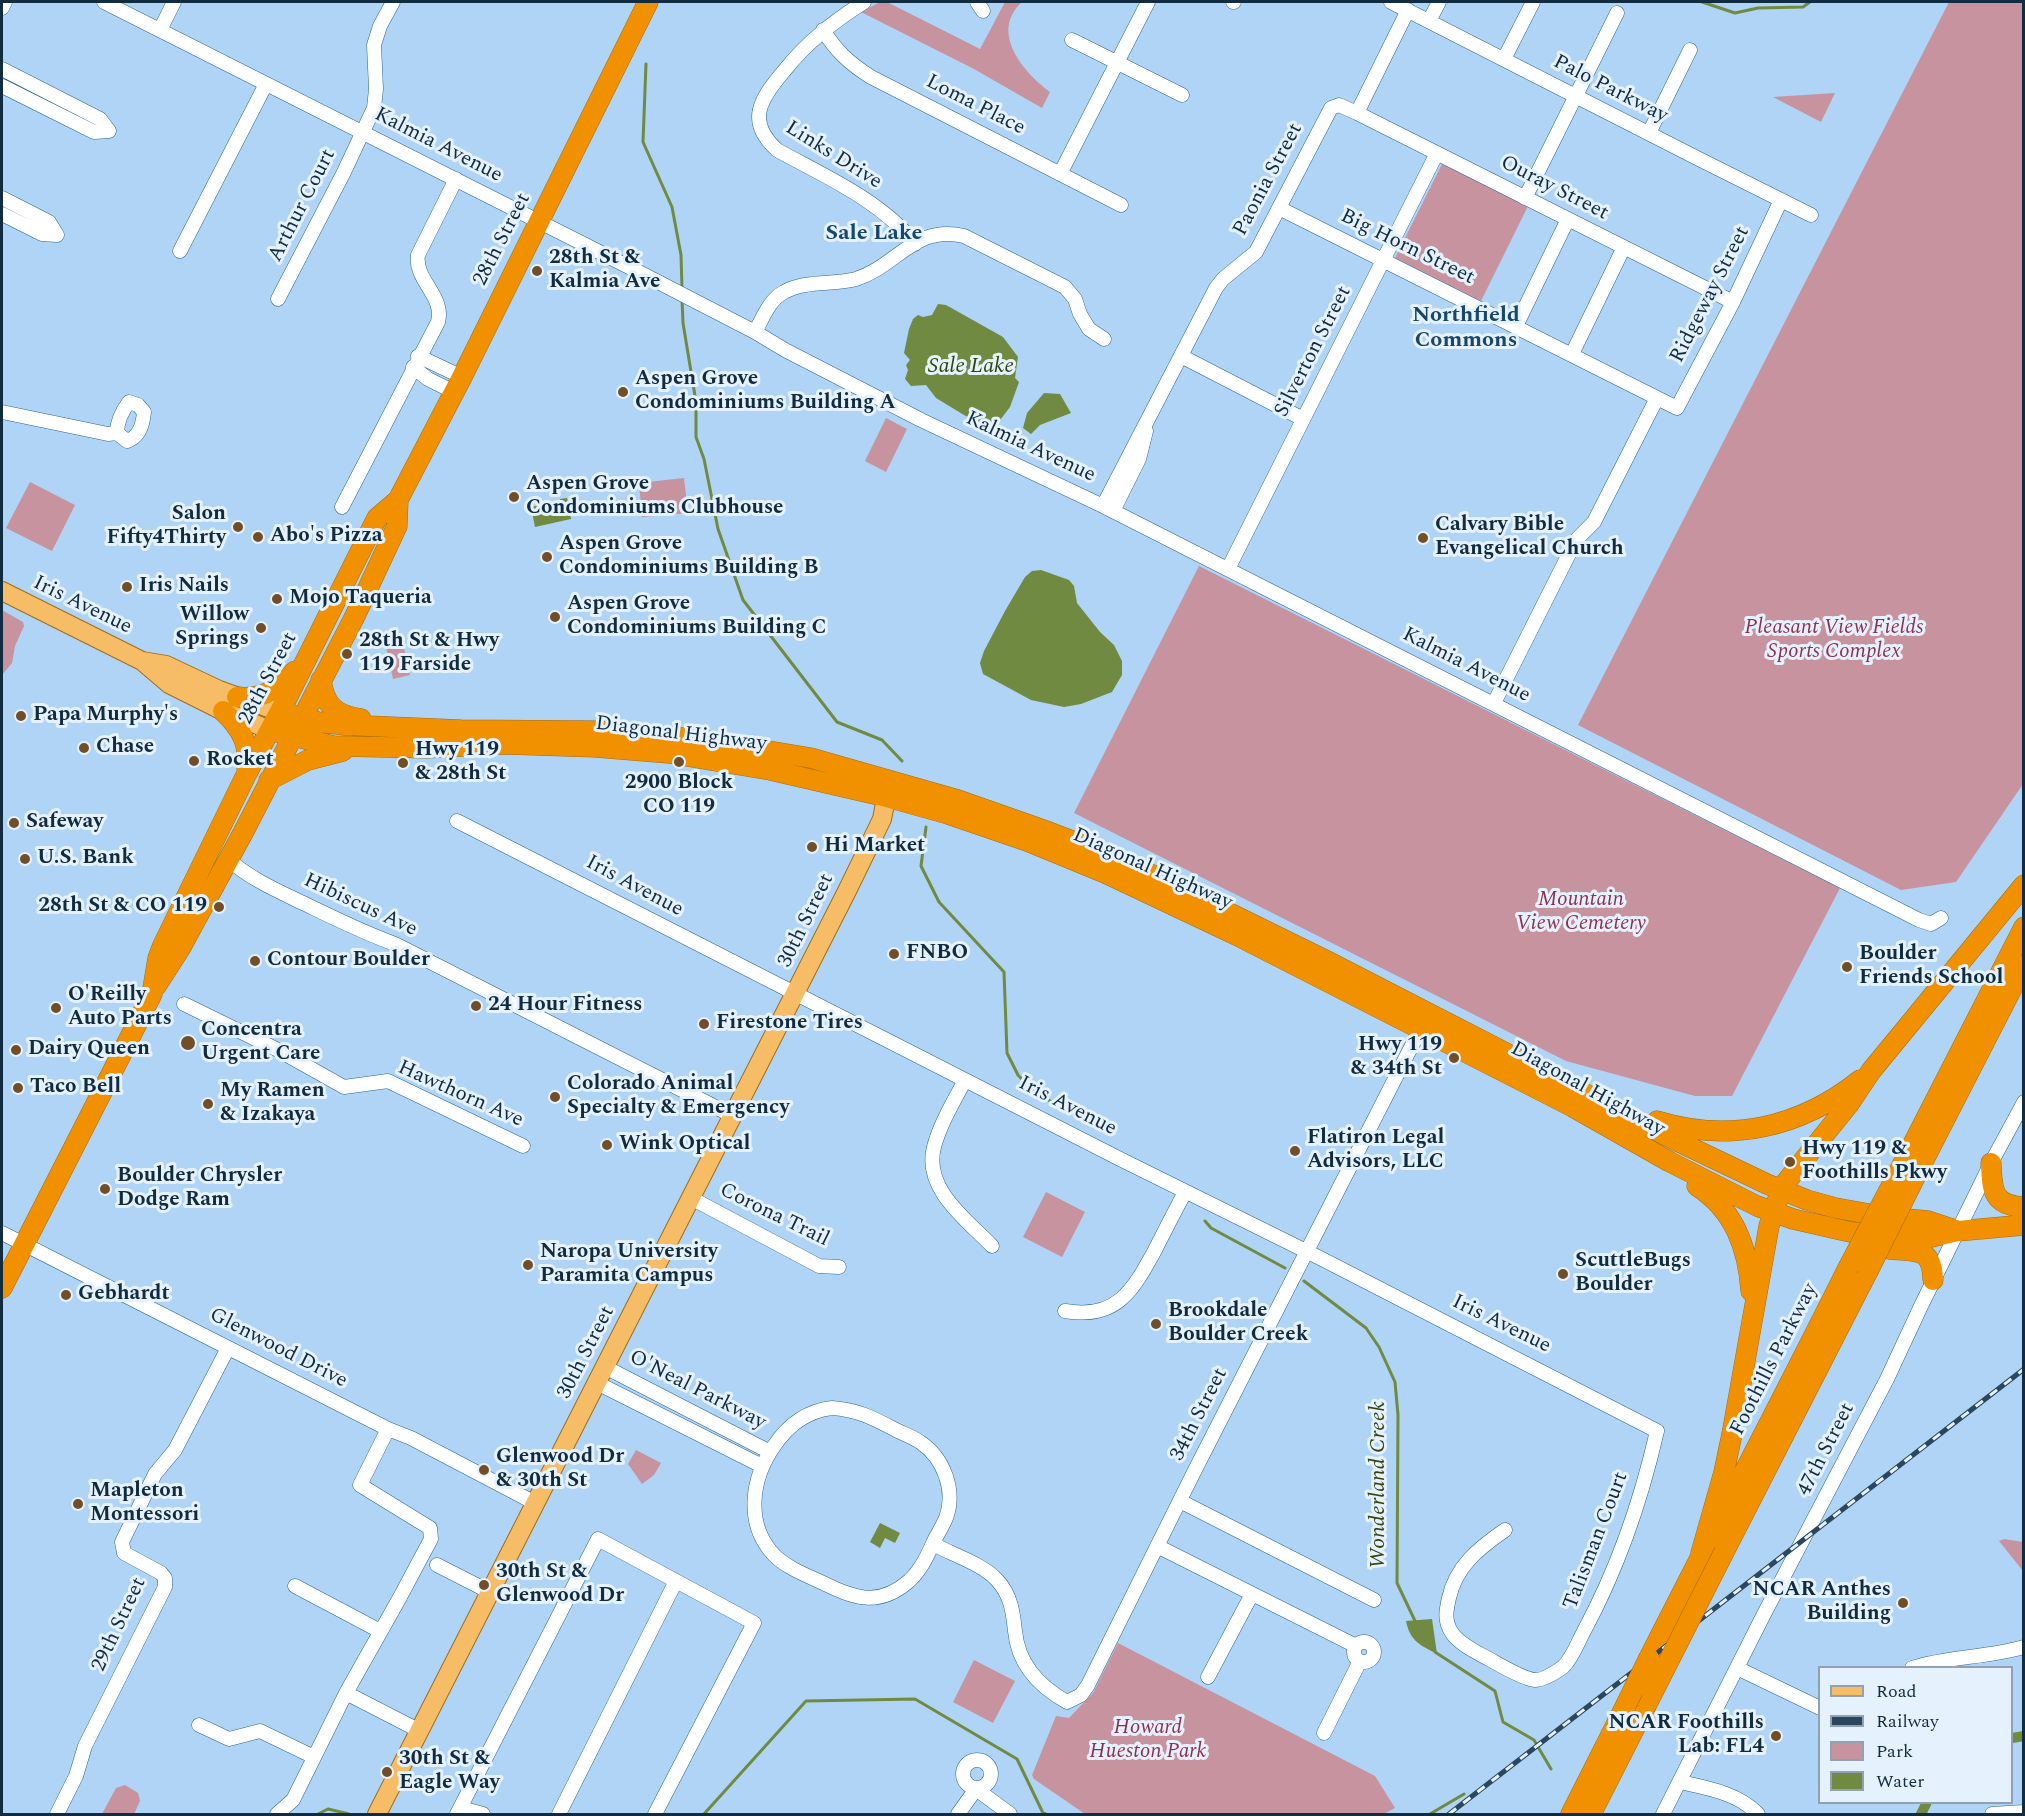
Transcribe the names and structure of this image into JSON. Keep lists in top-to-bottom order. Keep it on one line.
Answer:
{"streets":{"highway":["28th Street","Diagonal Highway","Foothills Parkway"],"main road":["Iris Avenue","30th Street"],"street":["Palo Parkway","Loma Place","Kalmia Avenue","Links Drive","Paonia Street","Ouray Street","Arthur Court","Big Horn Street","Ridgeway Street","Silverton Street","Hibiscus Ave","Hawthorn Ave","Corona Trail","Glenwood Drive","O'Neal Parkway","34th Street","47th Street","Talisman Court","29th Street"]},"crossings":[["Palo Parkway","Ridgeway Street"],["Loma Place","Links Drive"],["Kalmia Avenue","Paonia Street"],["Kalmia Avenue","Arthur Court"],["Kalmia Avenue","28th Street"],["Kalmia Avenue","Silverton Street"],["Paonia Street","Ouray Street"],["Paonia Street","Big Horn Street"],["Ouray Street","Ridgeway Street"],["Ouray Street","Silverton Street"],["28th Street","Iris Avenue"],["28th Street","Diagonal Highway"],["28th Street","Hibiscus Ave"],["28th Street","Glenwood Drive"],["Big Horn Street","Ridgeway Street"],["Big Horn Street","Silverton Street"],["Iris Avenue","Diagonal Highway"],["Iris Avenue","30th Street"],["Iris Avenue","34th Street"],["Iris Avenue","Talisman Court"],["Diagonal Highway","30th Street"],["Diagonal Highway","34th Street"],["Diagonal Highway","47th Street"],["Hibiscus Ave","30th Street"],["30th Street","Corona Trail"],["30th Street","Glenwood Drive"],["30th Street","O'Neal Parkway"],["Glenwood Drive","29th Street"],["O'Neal Parkway","34th Street"]],"districts":["Sale Lake","Northfield Commons"],"water":["Sale Lake","Wonderland Creek"],"parks":["Pleasant View Fields Sports Complex","Mountain View Cemetery","Howard Hueston Park"],"places":["28th St & Kalmia Ave","Aspen Grove Condominiums Building A","Aspen Grove Condominiums Clubhouse","Salon Fifty4Thirty","Abo's Pizza","Calvary Bible Evangelical Church","Aspen Grove Condominiums Building B","Iris Nails","Mojo Taqueria","Aspen Grove Condominiums Building C","Willow Springs","28th St & Hwy 119 Farside","Papa Murphy's","Chase","Rocket","2900 Block CO 119","Hwy 119 & 28th St","Safeway","Hi Market","U.S. Bank","28th St & CO 119","FNBO","Contour Boulder","Boulder Friends School","24 Hour Fitness","O'Reilly Auto Parts","Firestone Tires","Concentra Urgent Care","Dairy Queen","Hwy 119 & 34th St","Taco Bell","Colorado Animal Specialty & Emergency","My Ramen & Izakaya","Wink Optical","Flatiron Legal Advisors, LLC","Hwy 119 & Foothills Pkwy","Boulder Chrysler Dodge Ram","Naropa University Paramita Campus","ScuttleBugs Boulder","Gebhardt","Brookdale Boulder Creek","Glenwood Dr & 30th St","Mapleton Montessori","30th St & Glenwood Dr","NCAR Anthes Building","NCAR Foothills Lab: FL4","30th St & Eagle Way"],"legend":["Road","Railway","Park","Water"]}
